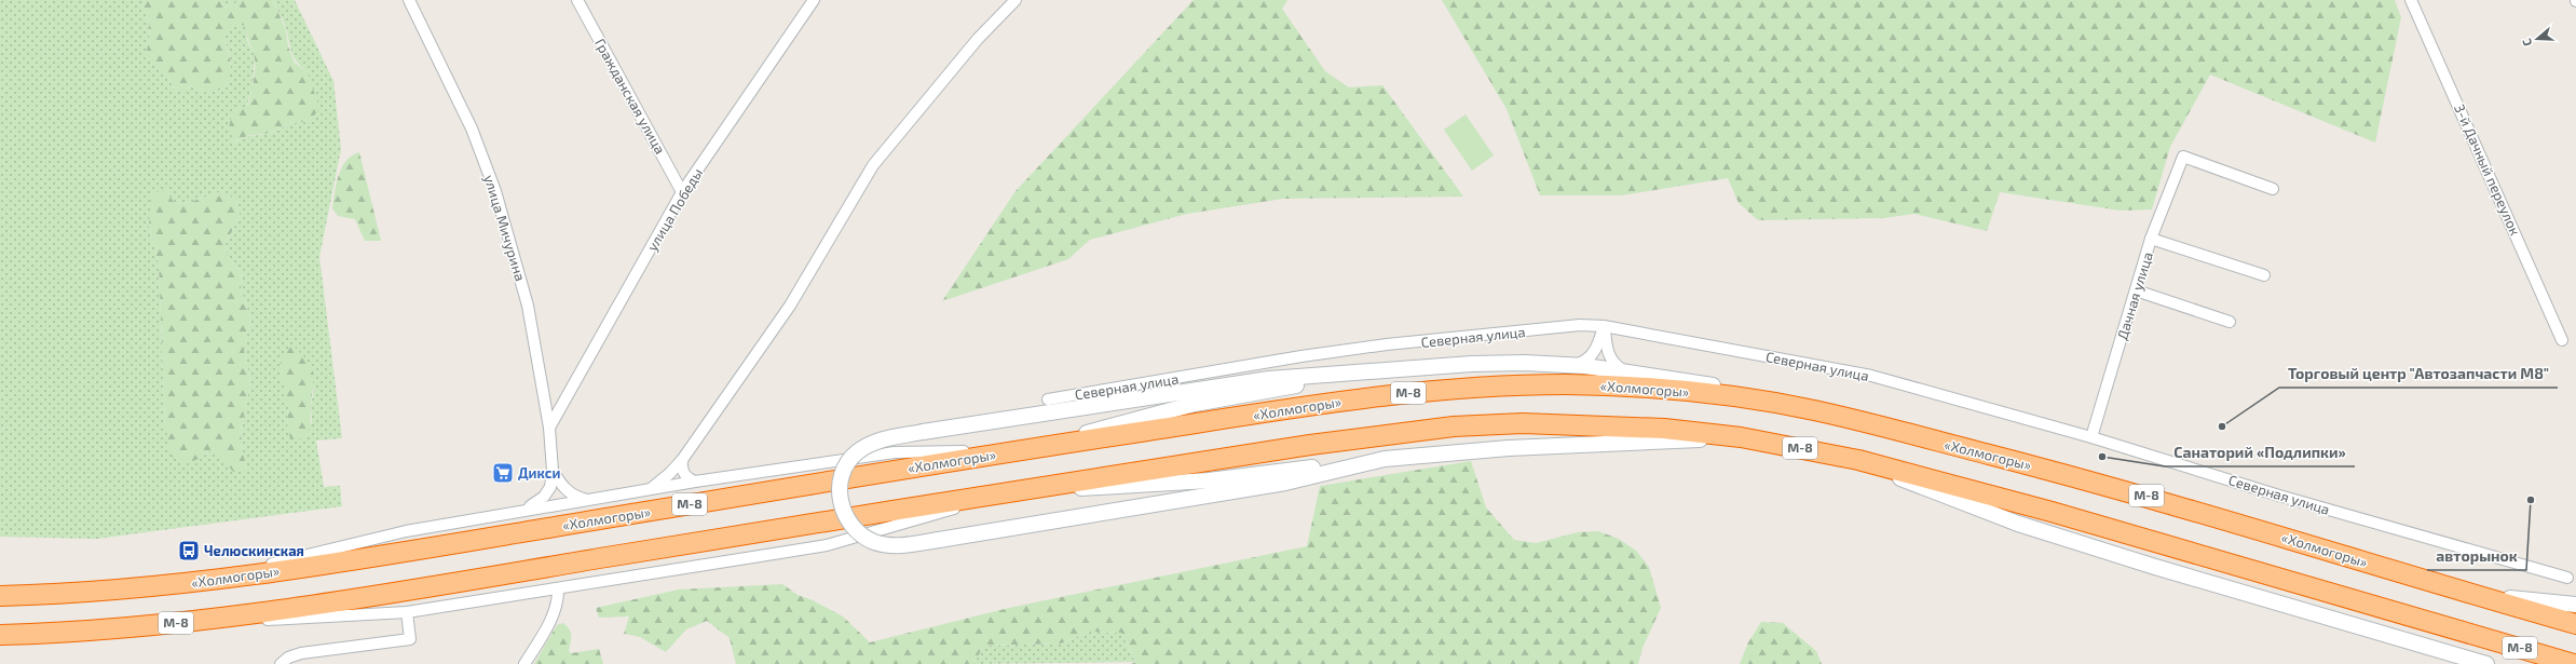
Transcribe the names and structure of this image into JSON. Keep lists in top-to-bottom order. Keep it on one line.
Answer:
{"streets":{"highway":["«Холмогоры»","М-8"],"street":["Гражданская улица","3-й Дачный переулок","улица Победы","улица Мичурина","Дачная улица","Северная улица"]},"crossings":[["Гражданская улица","улица Победы"],["улица Победы","улица Мичурина"],["Дачная улица","Северная улица"]],"places":{"other":["Торговый центр \"Автозапчасти М8\"","Санаторий «Подлипки»","авторынок"],"supermarket":["Дикси"],"bus stop":["Челюскинская"]},"north":"left"}
